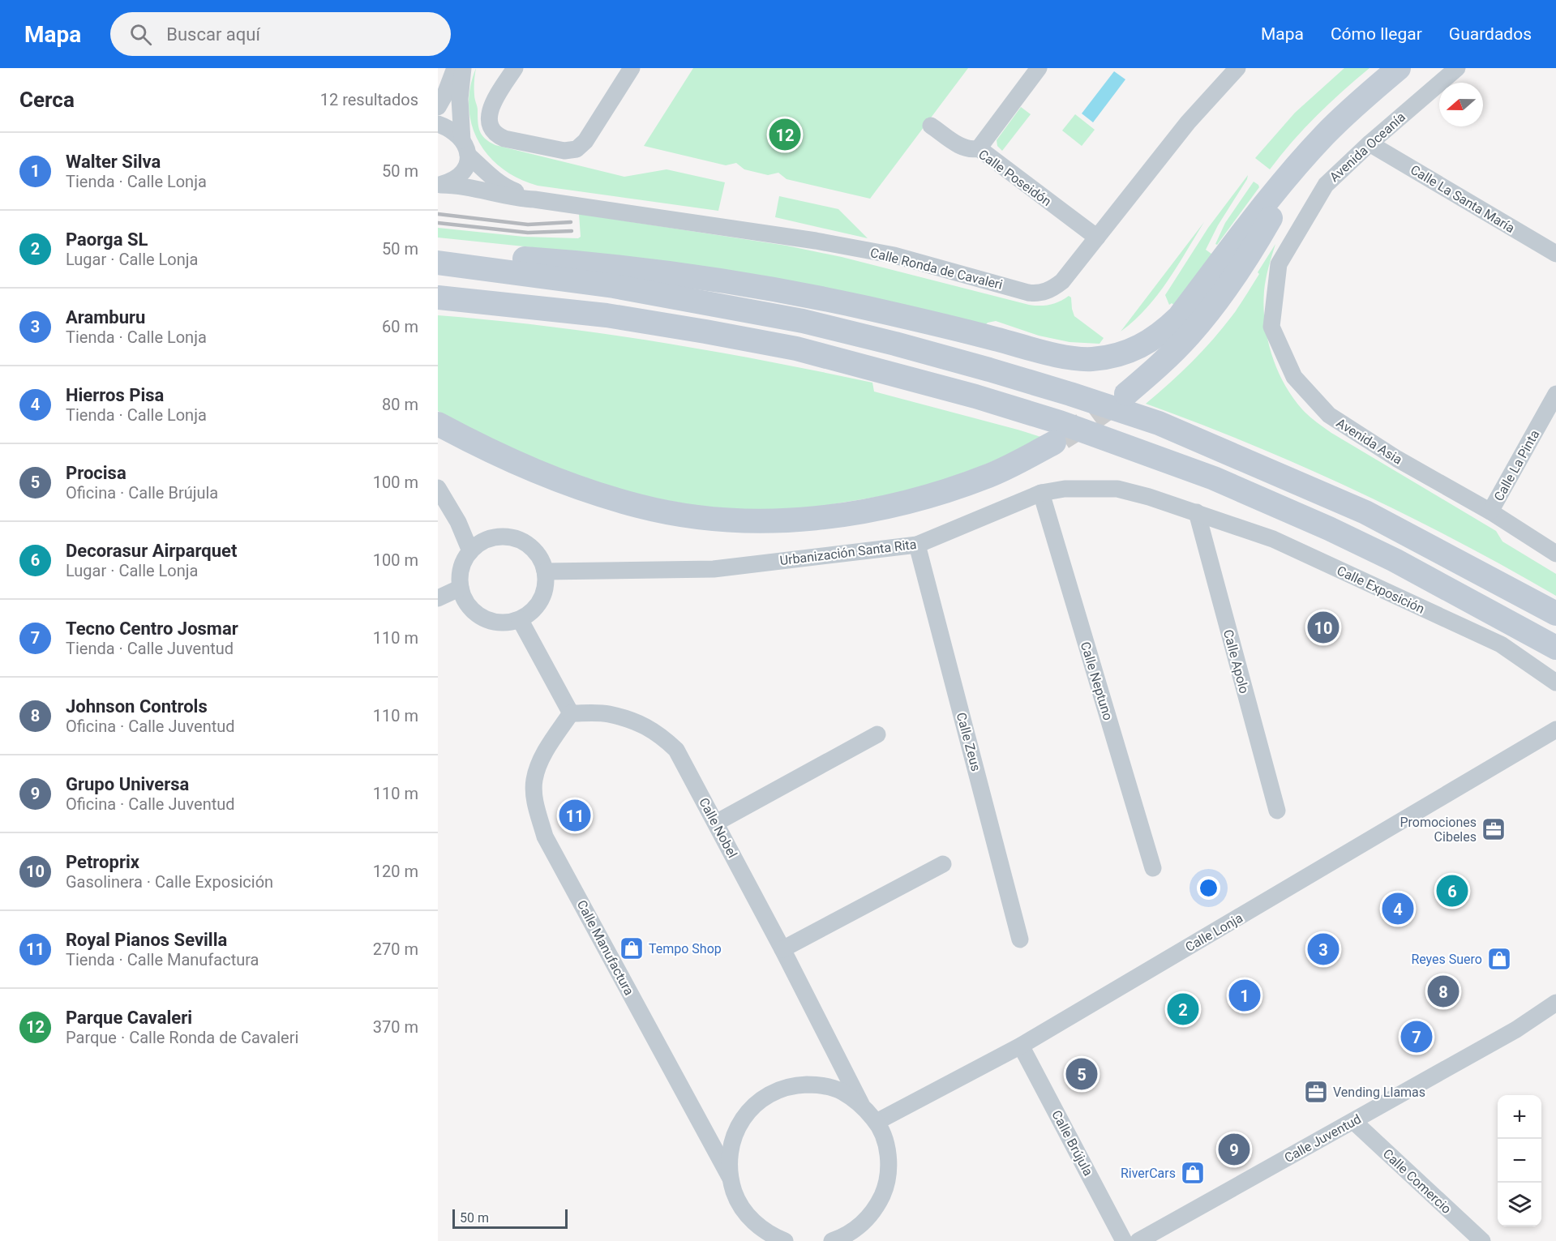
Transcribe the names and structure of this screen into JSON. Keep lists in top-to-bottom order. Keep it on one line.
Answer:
{"streets":{"street":["Avenida Oceanía","Calle Poseidón","Calle La Santa María","Calle Ronda de Cavaleri","Avenida Asia","Calle La Pinta","Urbanización Santa Rita","Calle Exposición","Calle Apolo","Calle Neptuno","Calle Zeus","Calle Nobel","Calle Lonja","Calle Manufactura","Calle Juventud","Calle Brújula","Calle Comercio"]},"crossings":[["Avenida Oceanía","Calle La Santa María"],["Avenida Oceanía","Avenida Asia"],["Calle Poseidón","Calle Ronda de Cavaleri"],["Avenida Asia","Calle La Pinta"],["Urbanización Santa Rita","Calle Exposición"],["Urbanización Santa Rita","Calle Apolo"],["Urbanización Santa Rita","Calle Neptuno"],["Urbanización Santa Rita","Calle Zeus"],["Calle Exposición","Calle Apolo"],["Calle Nobel","Calle Manufactura"],["Calle Lonja","Calle Brújula"],["Calle Juventud","Calle Comercio"]],"places":{"office":["Promociones Cibeles","Vending Llamas"],"shop":["Tempo Shop","Reyes Suero","RiverCars"]},"scale_bar":"50 m","north":"left","page":{"header":"Mapa","search":"Buscar aquí","nav":["Mapa","Cómo llegar","Guardados"],"heading":["Cerca","12 resultados"],"pins":["12","10","11","6","4","3","8","1","2","7","5","9"],"list":[{"mark":"1","name":"Walter Silva","note":"Tienda · Calle Lonja","value":"50 m"},{"mark":"2","name":"Paorga SL","note":"Lugar · Calle Lonja","value":"50 m"},{"mark":"3","name":"Aramburu","note":"Tienda · Calle Lonja","value":"60 m"},{"mark":"4","name":"Hierros Pisa","note":"Tienda · Calle Lonja","value":"80 m"},{"mark":"5","name":"Procisa","note":"Oficina · Calle Brújula","value":"100 m"},{"mark":"6","name":"Decorasur Airparquet","note":"Lugar · Calle Lonja","value":"100 m"},{"mark":"7","name":"Tecno Centro Josmar","note":"Tienda · Calle Juventud","value":"110 m"},{"mark":"8","name":"Johnson Controls","note":"Oficina · Calle Juventud","value":"110 m"},{"mark":"9","name":"Grupo Universa","note":"Oficina · Calle Juventud","value":"110 m"},{"mark":"10","name":"Petroprix","note":"Gasolinera · Calle Exposición","value":"120 m"},{"mark":"11","name":"Royal Pianos Sevilla","note":"Tienda · Calle Manufactura","value":"270 m"},{"mark":"12","name":"Parque Cavaleri","note":"Parque · Calle Ronda de Cavaleri","value":"370 m"}],"map_buttons":["+","−"],"scale":"50 m"}}
